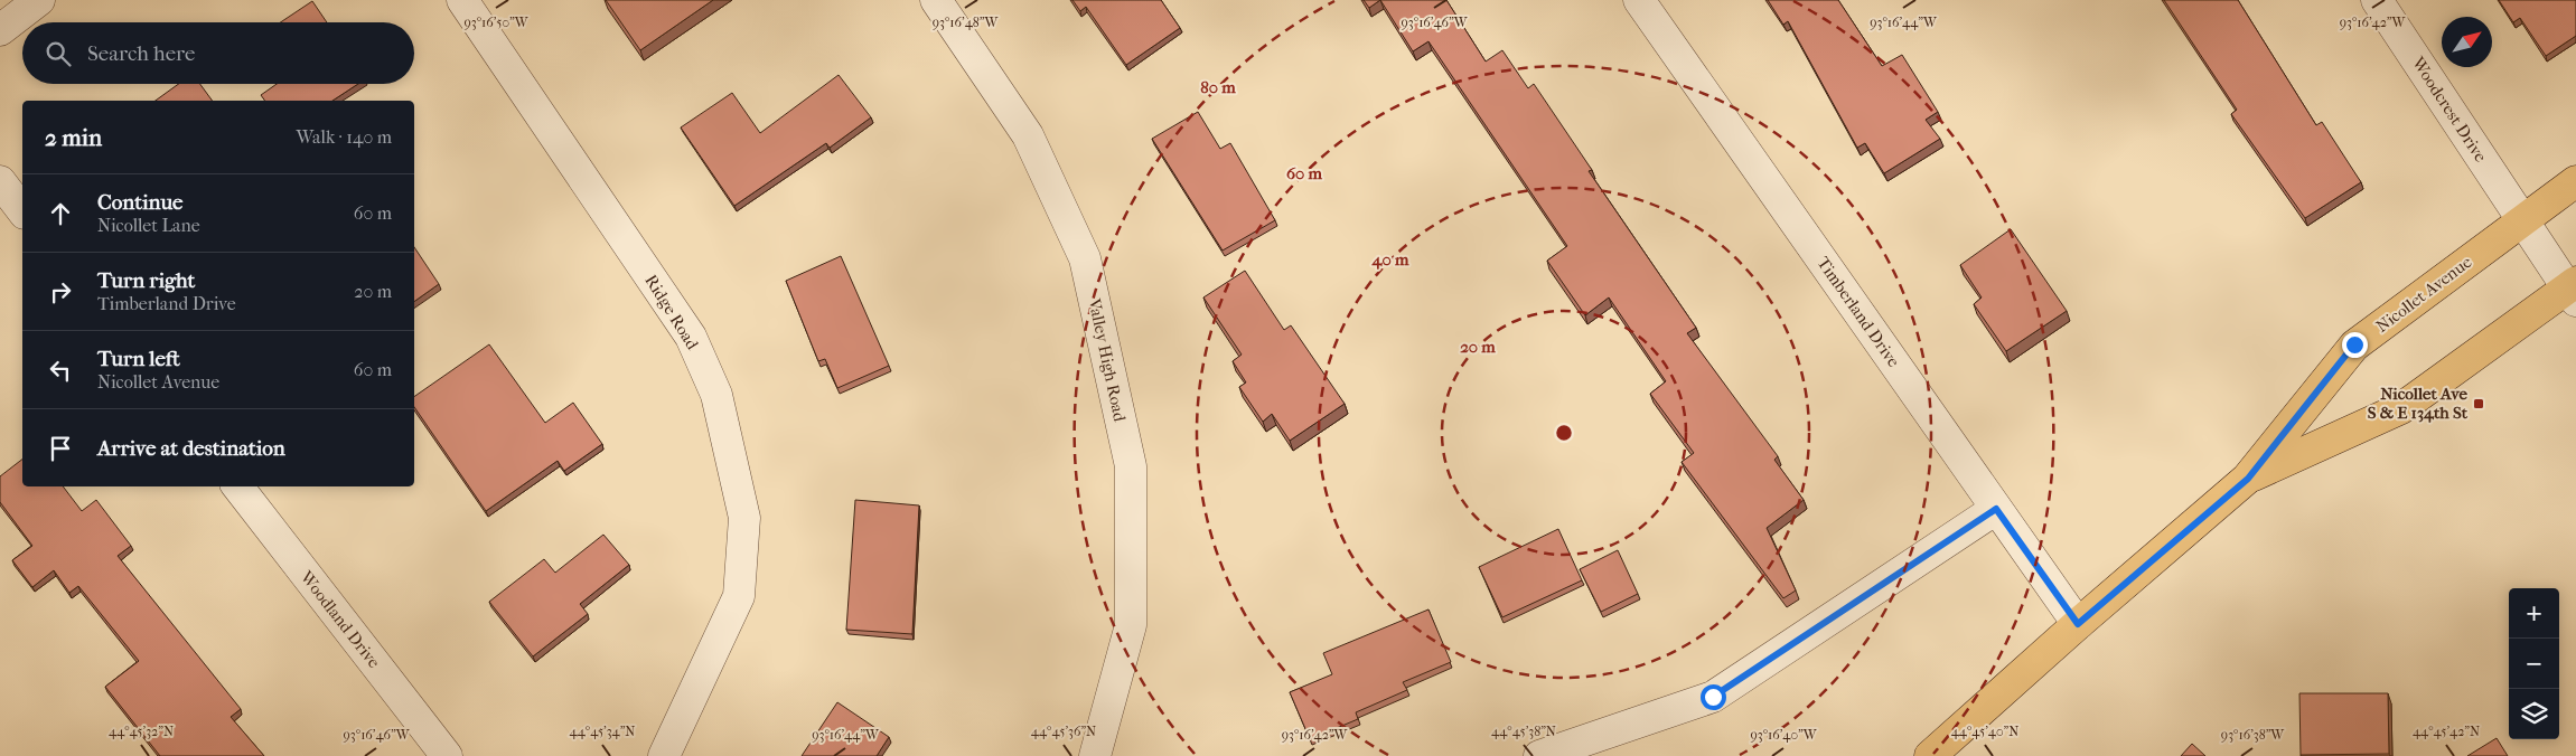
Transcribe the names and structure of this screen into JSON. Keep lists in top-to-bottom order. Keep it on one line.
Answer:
{"streets":{"main road":["Nicollet Avenue"],"street":["Woodcrest Drive","Ridge Road","Timberland Drive","Valley High Road","Woodland Drive"]},"crossings":[["Woodcrest Drive","Nicollet Avenue"],["Nicollet Avenue","Timberland Drive"]],"places":{"transit":["Nicollet Ave S & E 134th St"]},"north":"top right","page":{"search":"Search here","heading":["2 min","Walk · 140 m"],"list":[["Continue","Nicollet Lane","60 m"],["Turn right","Timberland Drive","20 m"],["Turn left","Nicollet Avenue","60 m"],"Arrive at destination"],"map_buttons":["+","−"]},"coordinates":["93°16'50\"W","93°16'48\"W","93°16'46\"W","93°16'44\"W","93°16'42\"W","44°45'32\"N","44°45'34\"N","44°45'36\"N","44°45'38\"N","44°45'40\"N","44°45'42\"N","93°16'40\"W","93°16'38\"W"],"rings":["80 m","60 m","40 m","20 m"]}
